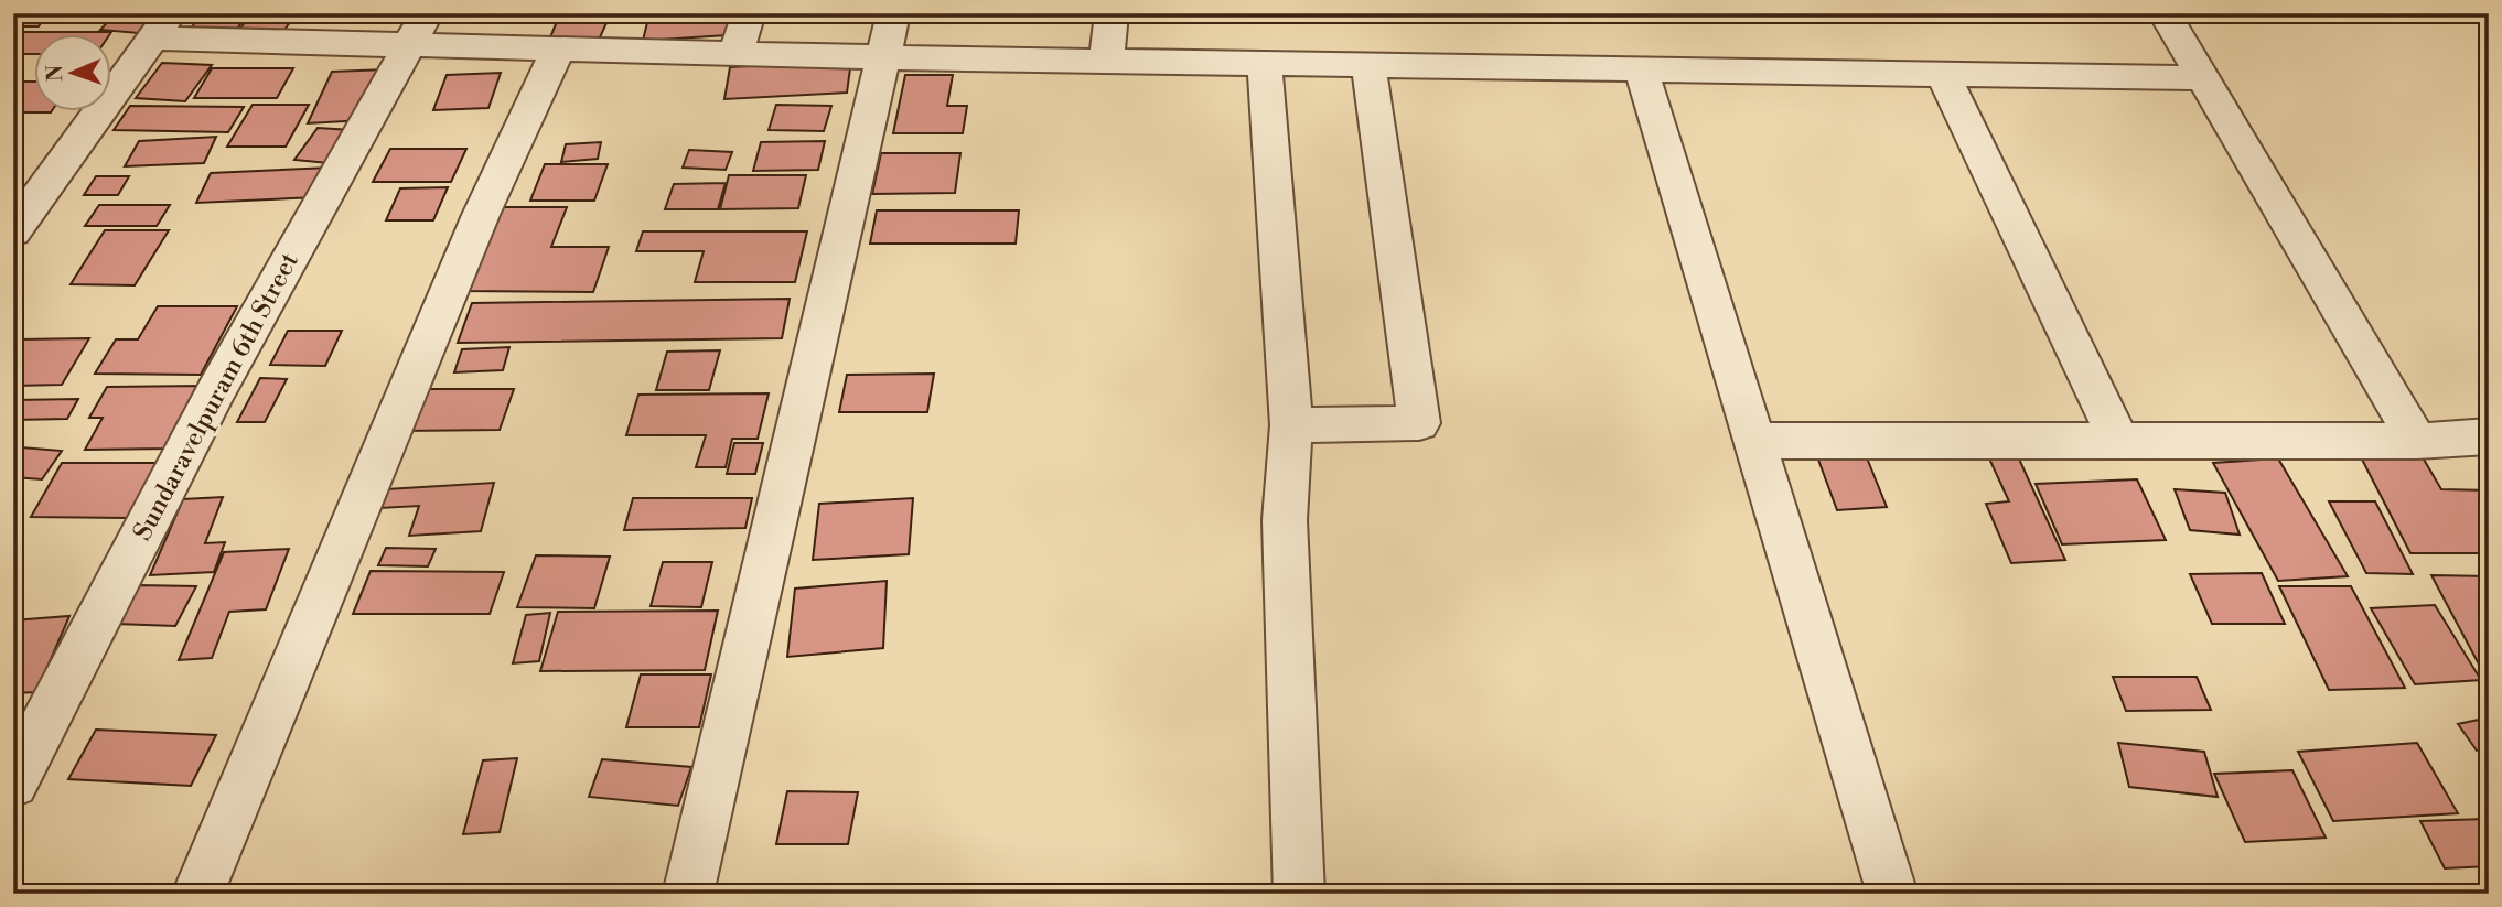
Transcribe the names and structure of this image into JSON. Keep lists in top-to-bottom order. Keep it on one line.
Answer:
{"streets":{"street":["Sundaravelpuram 6th Street"]},"north":"left"}
